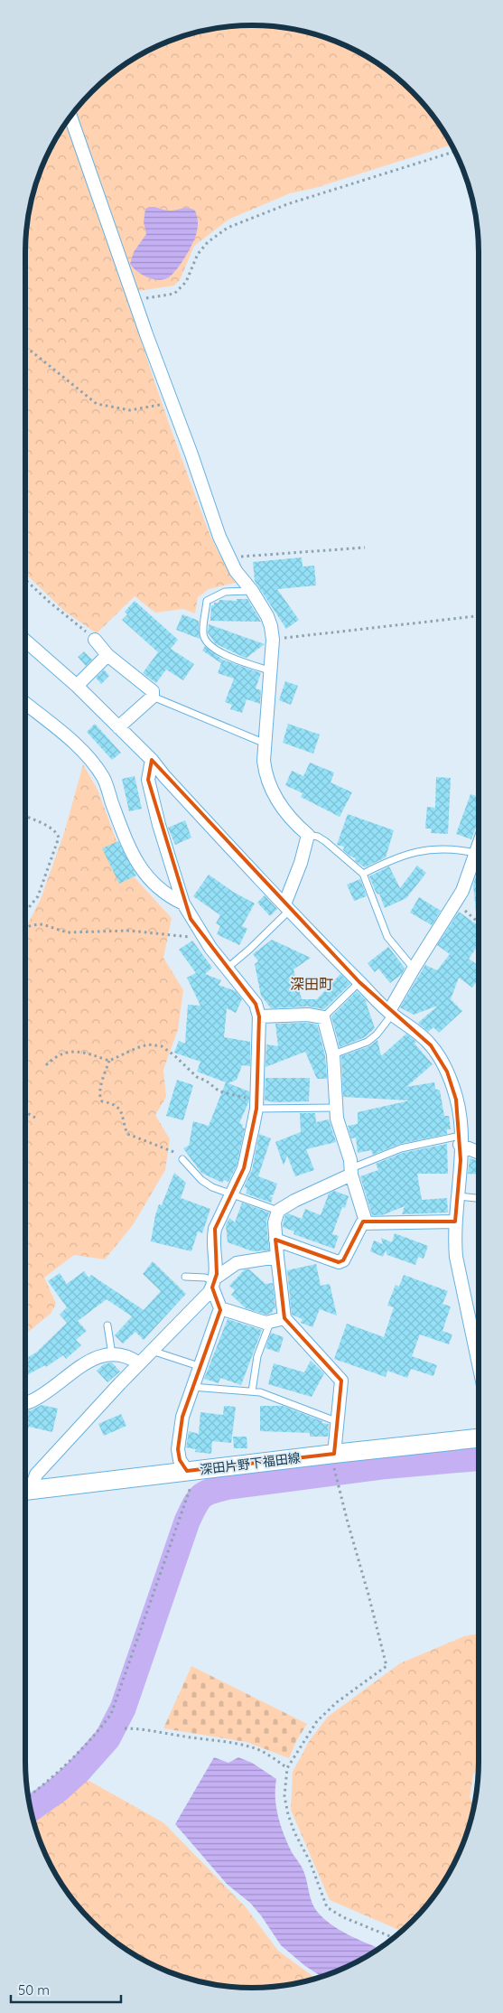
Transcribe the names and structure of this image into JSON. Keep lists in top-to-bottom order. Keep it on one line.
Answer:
{"streets":{"main road":["深田片野下福田線"]},"districts":["深田町"],"scale_bar":"50 m"}
